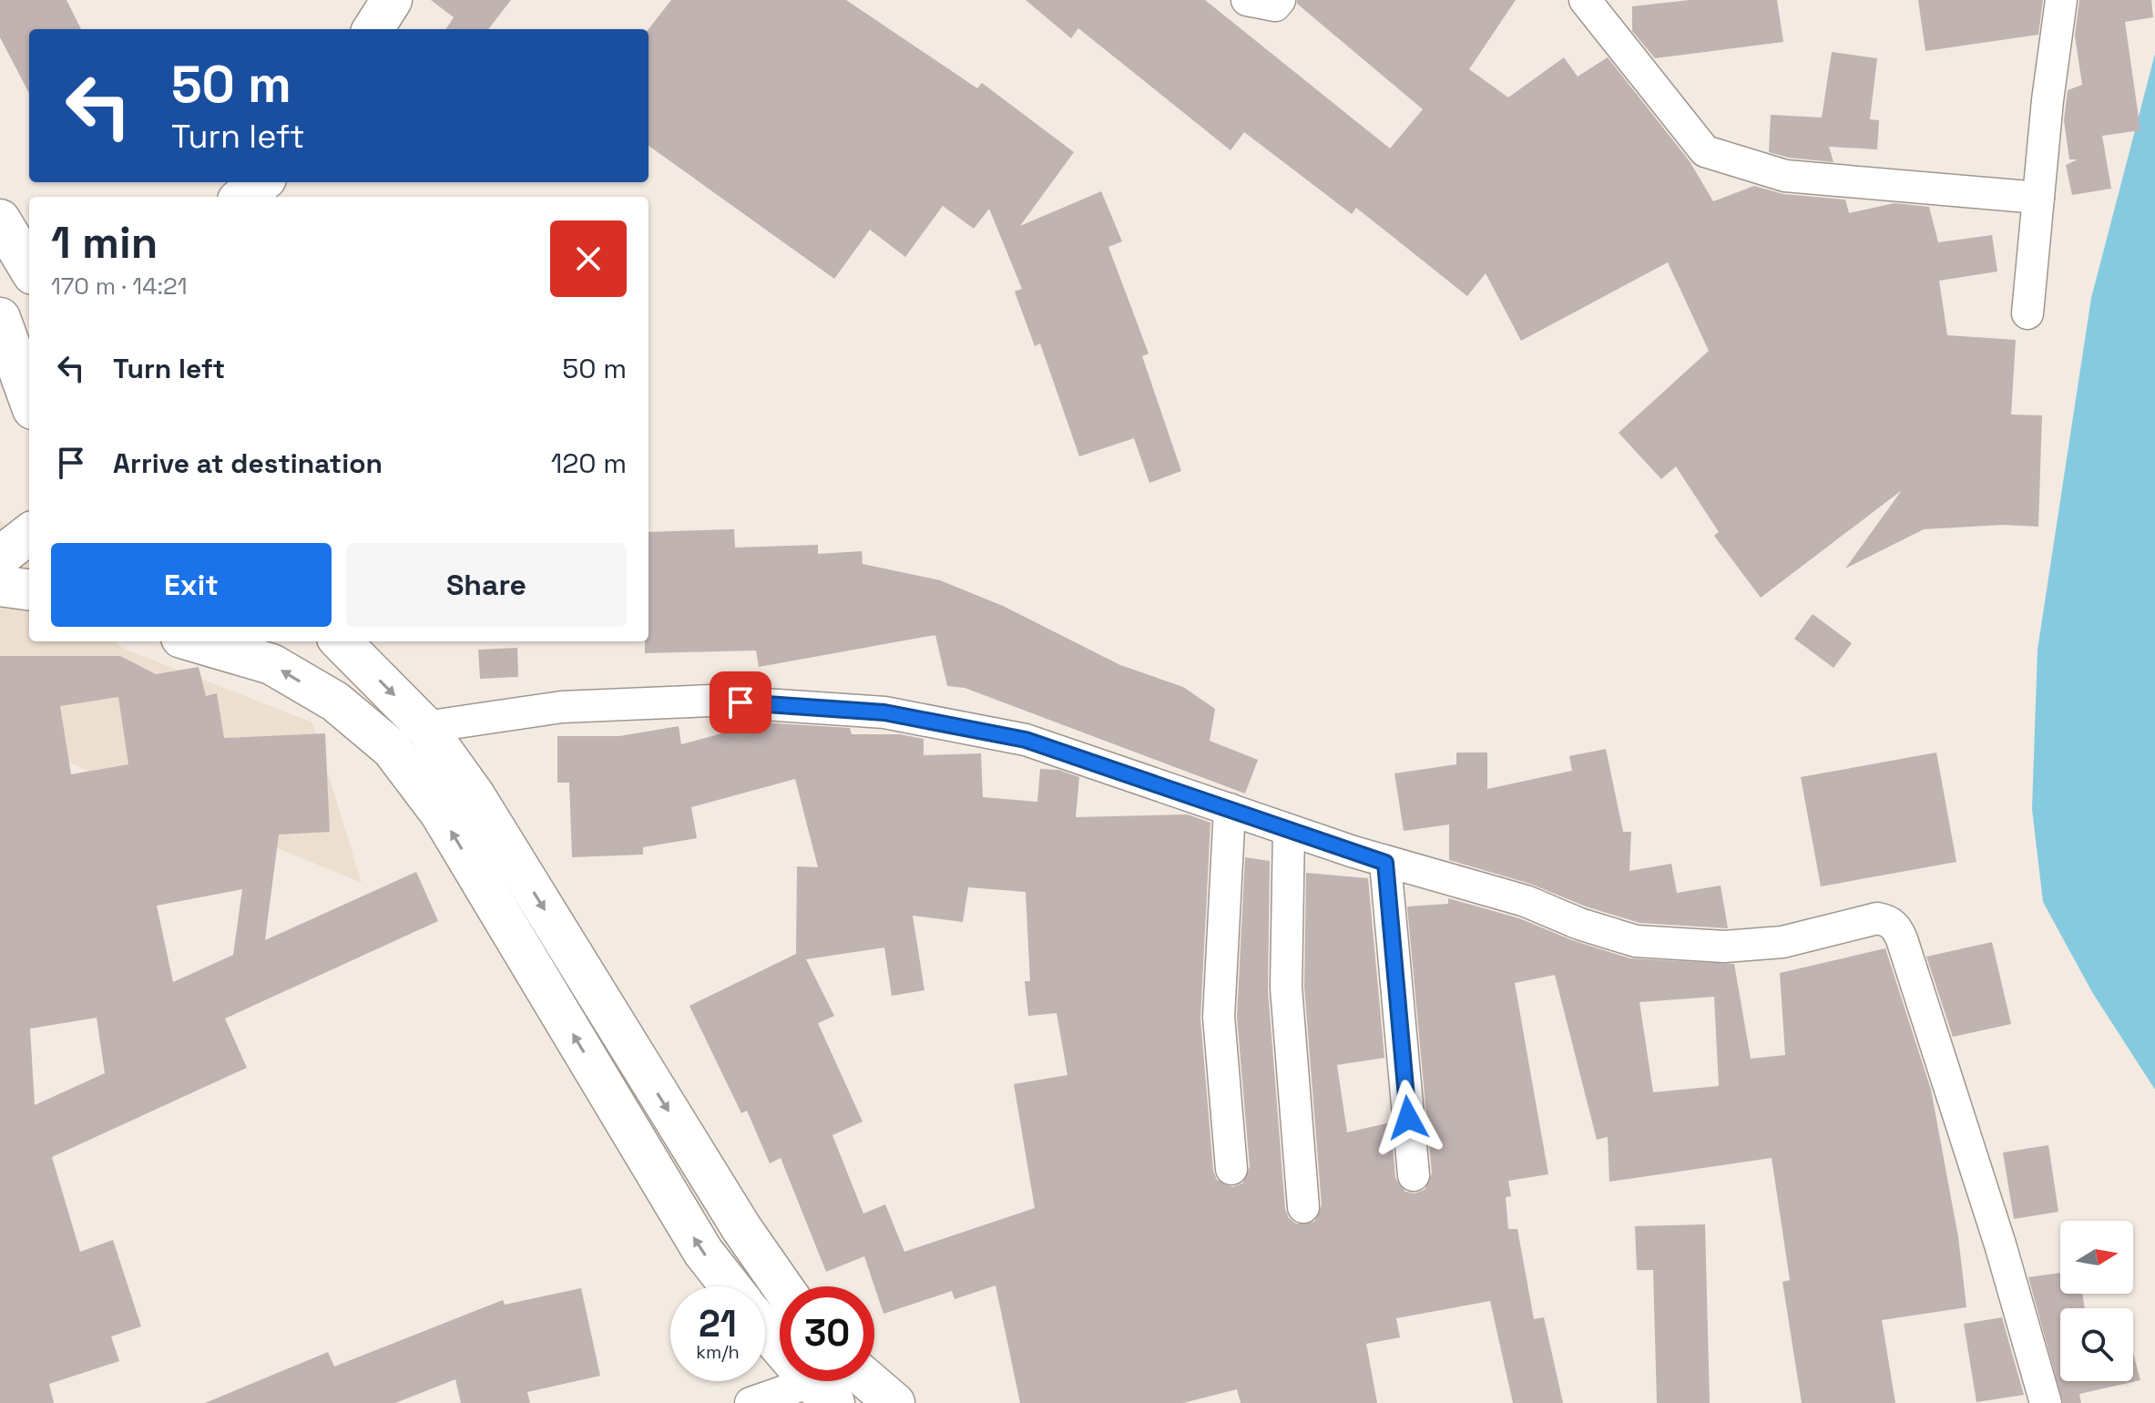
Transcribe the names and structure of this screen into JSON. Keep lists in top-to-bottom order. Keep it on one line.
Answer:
{"north":"right","page":{"turn":["50 m","Turn left"],"heading":["1 min","170 m · 14:21"],"list":[{"name":"Turn left","value":"50 m"},{"name":"Arrive at destination","value":"120 m"}],"buttons":["Exit","Share"],"speed":"21 km/h","limit":"30"}}
